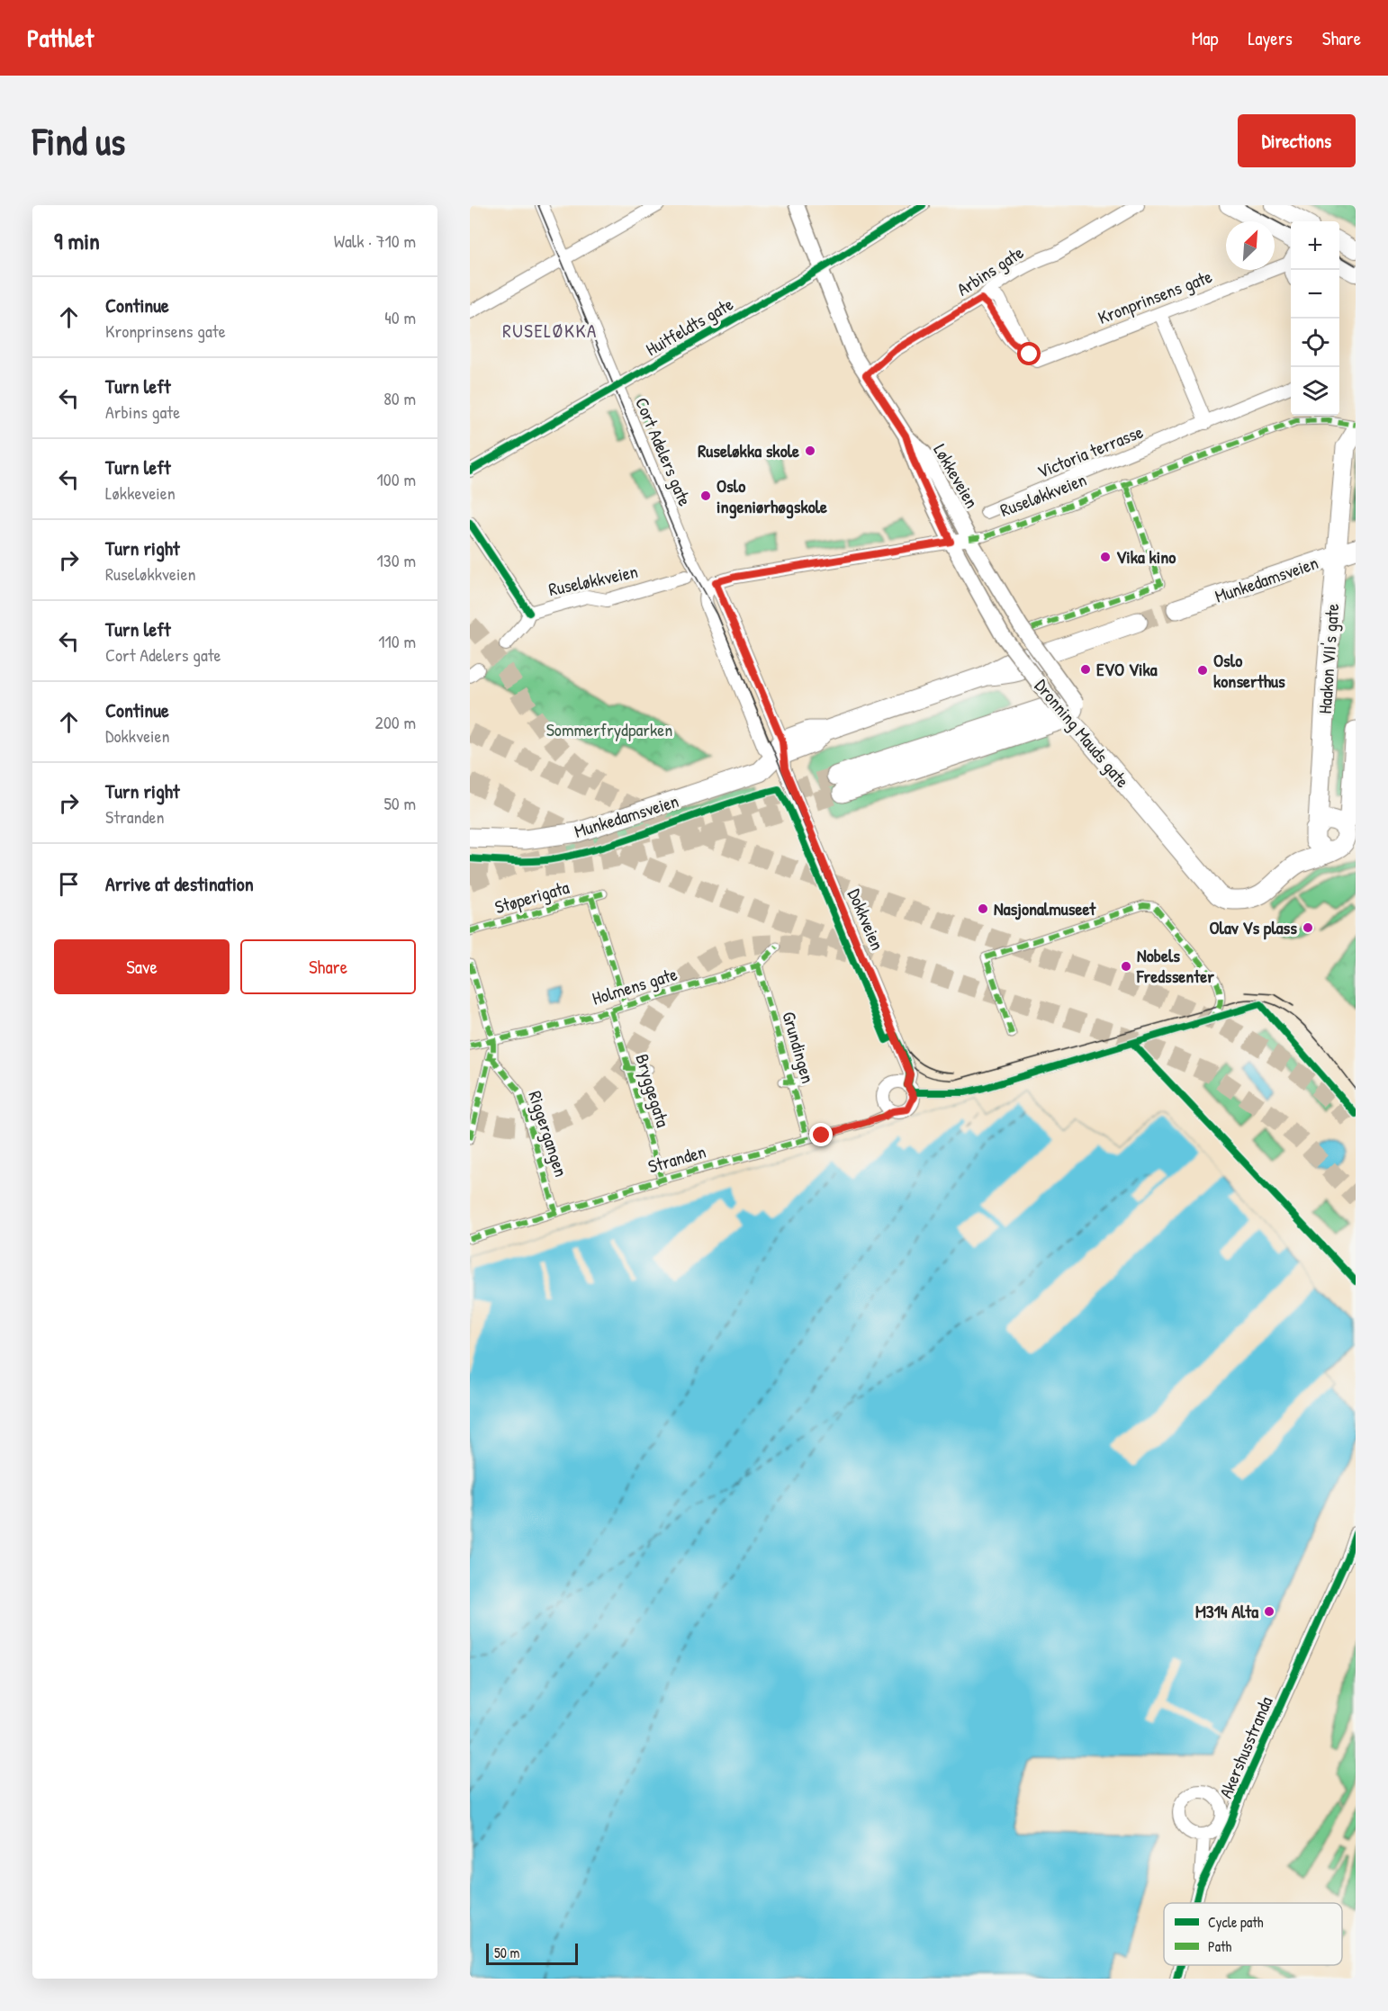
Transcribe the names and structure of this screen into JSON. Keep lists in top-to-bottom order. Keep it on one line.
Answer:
{"streets":{"highway":["Munkedamsveien","Haakon VII's gate","Dronning Mauds gate"],"street":["Arbins gate","Kronprinsens gate","Huitfeldts gate","Cort Adelers gate","Victoria terrasse","Løkkeveien","Ruseløkkveien","Støperigata","Dokkveien","Holmens gate","Grundingen","Bryggegata","Riggergangen","Stranden","Akershusstranda"]},"crossings":[["Arbins gate","Kronprinsens gate"],["Arbins gate","Løkkeveien"],["Huitfeldts gate","Cort Adelers gate"],["Huitfeldts gate","Løkkeveien"],["Cort Adelers gate","Ruseløkkveien"],["Cort Adelers gate","Munkedamsveien"],["Cort Adelers gate","Dokkveien"],["Løkkeveien","Ruseløkkveien"],["Løkkeveien","Dronning Mauds gate"],["Ruseløkkveien","Dronning Mauds gate"],["Munkedamsveien","Haakon VII's gate"],["Munkedamsveien","Dokkveien"],["Haakon VII's gate","Dronning Mauds gate"],["Dokkveien","Stranden"],["Holmens gate","Grundingen"],["Holmens gate","Bryggegata"],["Holmens gate","Riggergangen"],["Grundingen","Stranden"],["Bryggegata","Stranden"],["Riggergangen","Stranden"]],"districts":["RUSELØKKA"],"parks":["Sommerfrydparken"],"places":["Ruseløkka skole","Oslo ingeniørhøgskole","Vika kino","EVO Vika","Oslo konserthus","Nasjonalmuseet","Olav Vs plass","Nobels Fredssenter","M314 Alta"],"legend":["Cycle path","Path"],"scale_bar":"50 m","north":"top right","page":{"header":"Pathlet","nav":["Map","Layers","Share"],"buttons":["Directions",["Save","Share"]],"title":"Find us","heading":["9 min","Walk · 710 m"],"map_buttons":["+","−"],"list":[["Continue","Kronprinsens gate","40 m"],["Turn left","Arbins gate","80 m"],["Turn left","Løkkeveien","100 m"],["Turn right","Ruseløkkveien","130 m"],["Turn left","Cort Adelers gate","110 m"],["Continue","Dokkveien","200 m"],["Turn right","Stranden","50 m"],"Arrive at destination"],"scale":"50 m"}}
